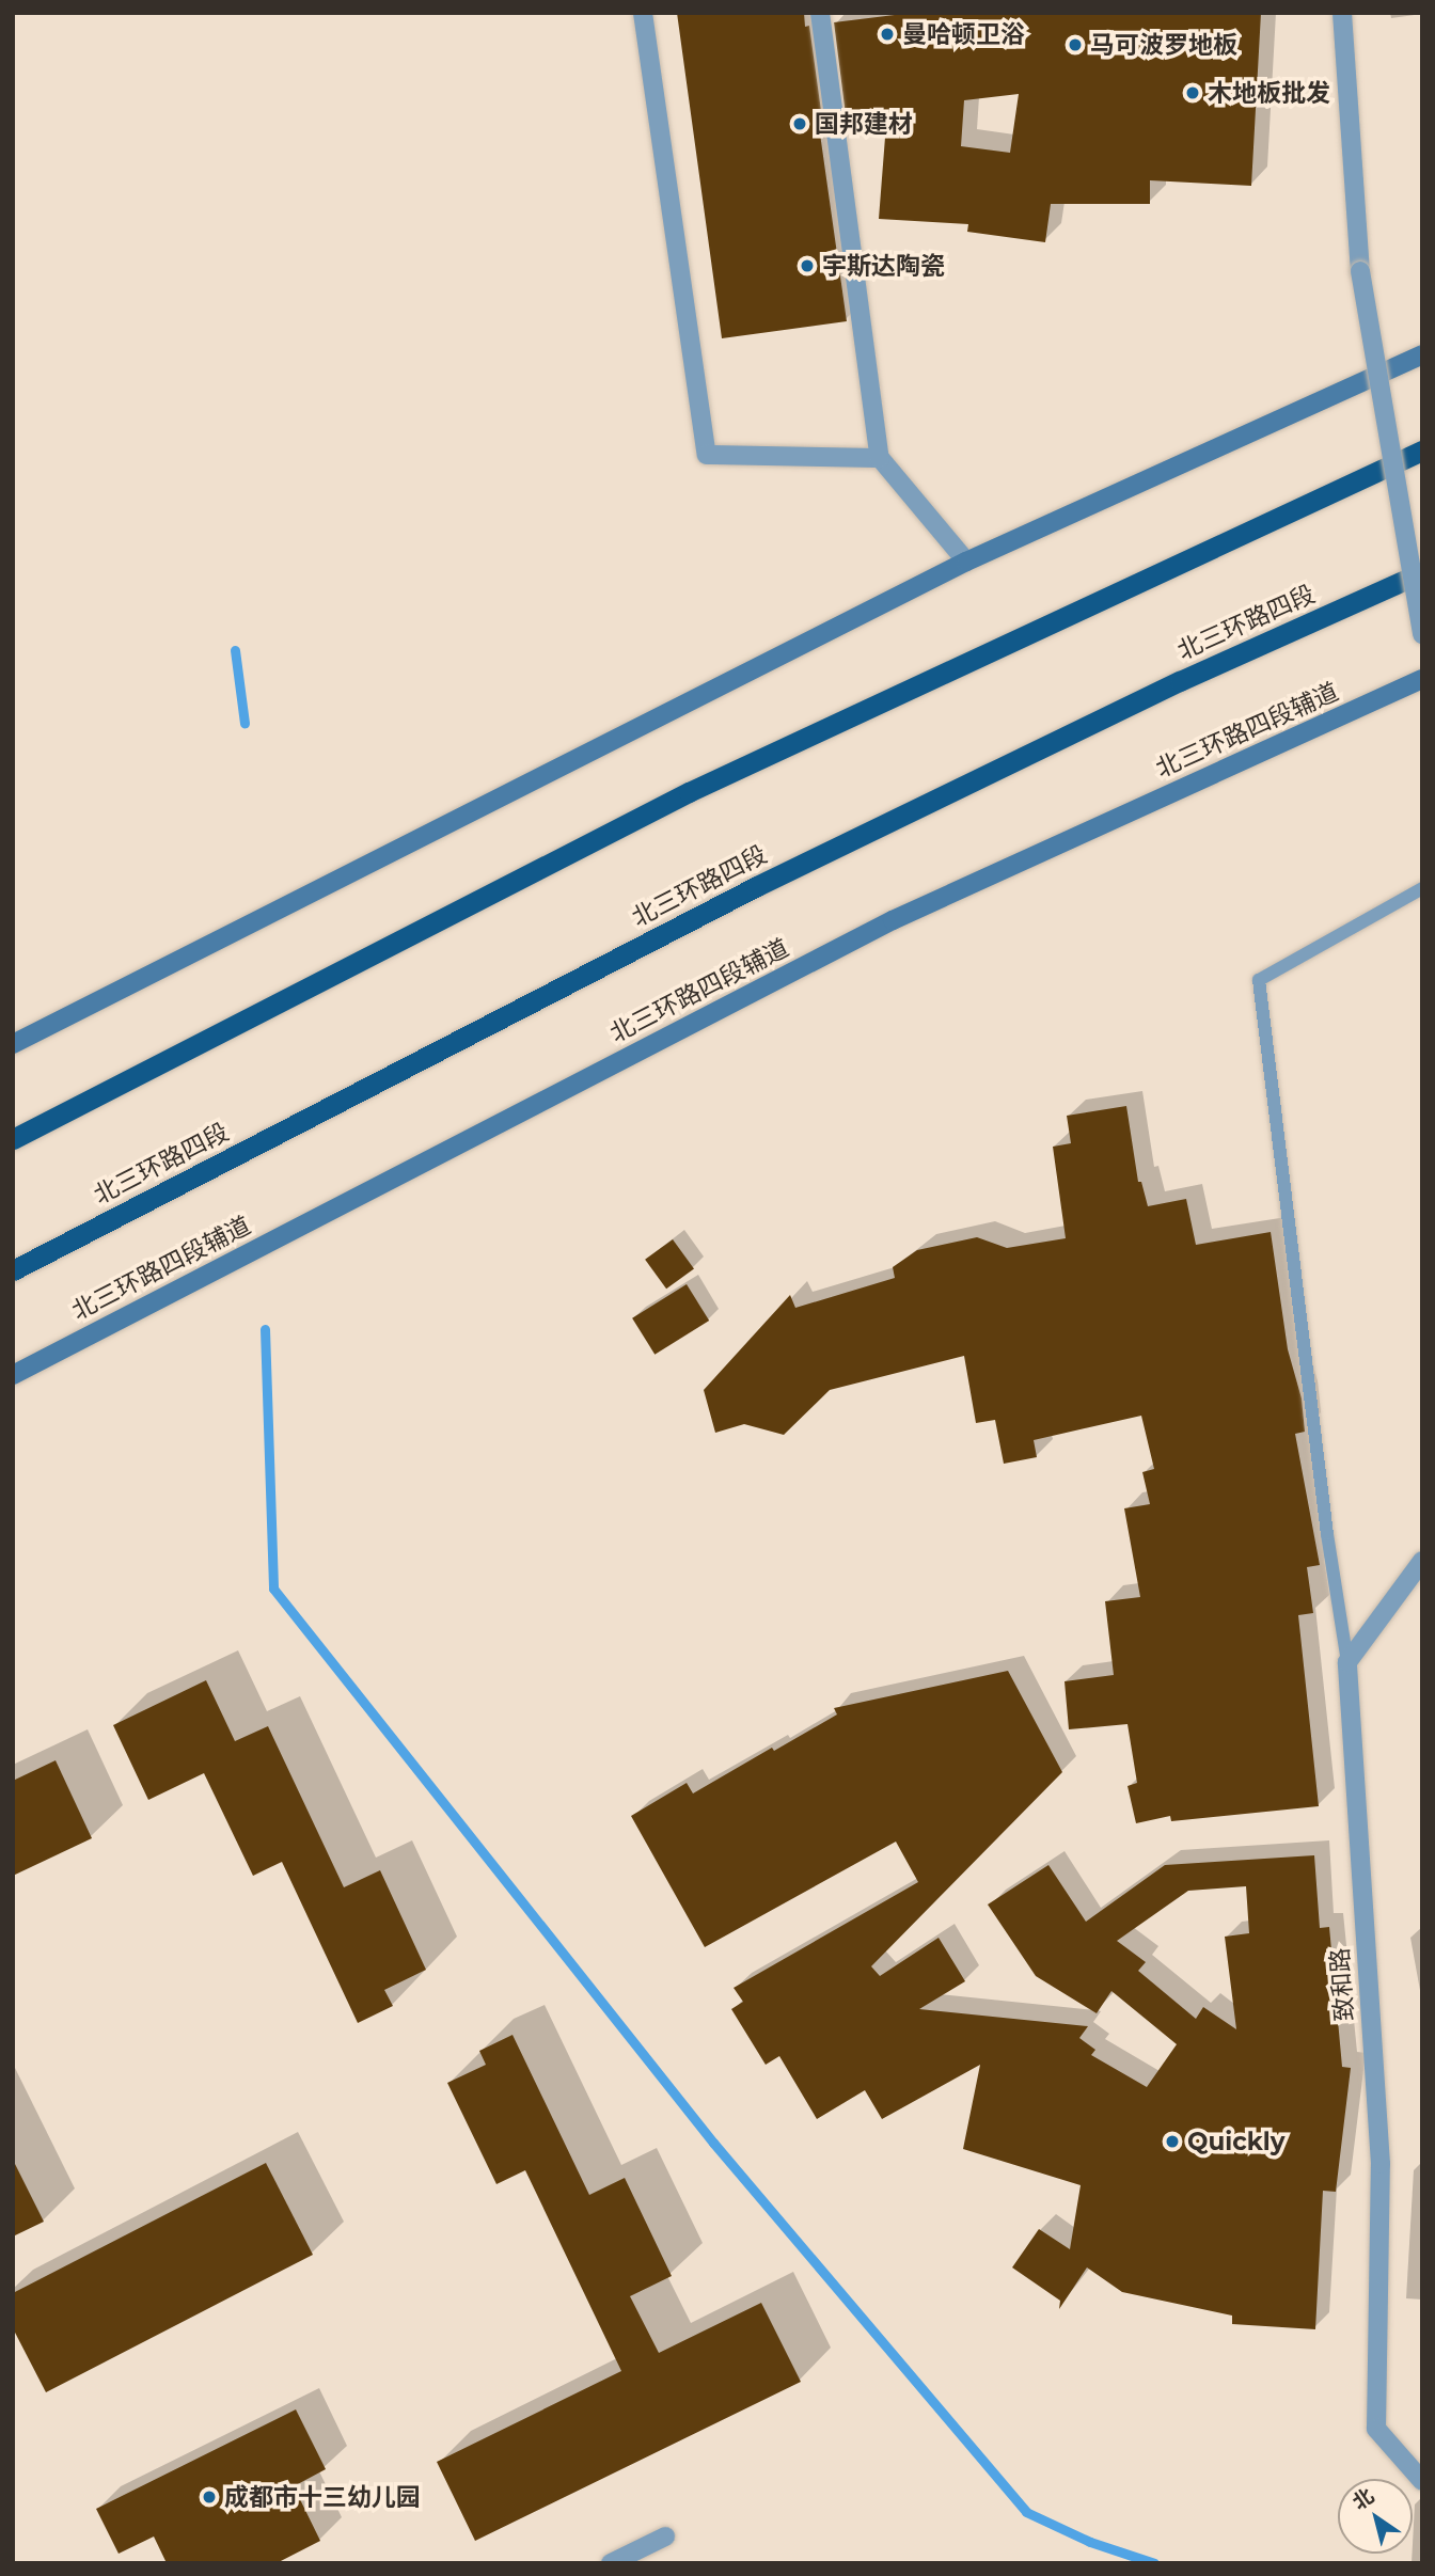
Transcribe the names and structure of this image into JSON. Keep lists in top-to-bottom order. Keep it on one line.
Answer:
{"streets":{"highway":["北三环路四段"],"main road":["北三环路四段辅道"],"street":["致和路"]},"places":["曼哈顿卫浴","马可波罗地板","木地板批发","国邦建材","宇斯达陶瓷","Quickly","成都市十三幼儿园"],"north":"top left"}
